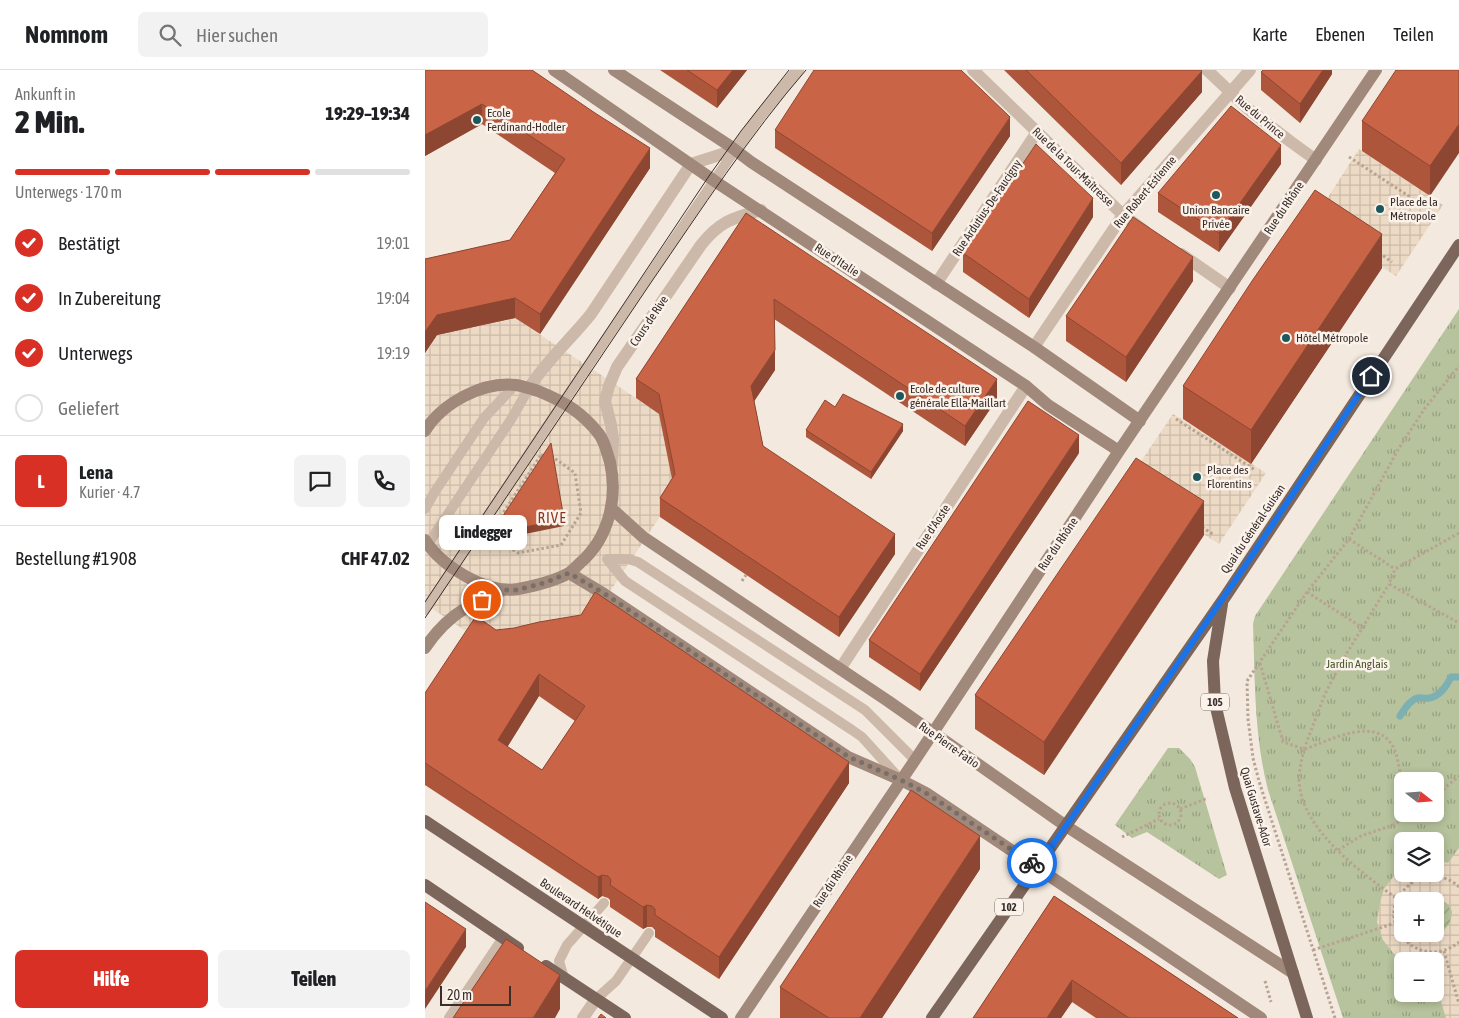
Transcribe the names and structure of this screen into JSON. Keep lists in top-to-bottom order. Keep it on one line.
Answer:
{"streets":{"main road":["Quai du Général-Guisan","105","Quai Gustave-Ador","102","Boulevard Helvétique"],"street":["Rue du Prince","Rue de la Tour-Maîtresse","Rue Robert-Estienne","Rue Ardutius-De-Faucigny","Rue du Rhône","Rue d'Italie","Cours de Rive","Rue d'Aoste","Rue Pierre-Fatio"]},"crossings":[["Rue du Prince","Rue Robert-Estienne"],["Rue du Prince","Rue du Rhône"],["Rue de la Tour-Maîtresse","Rue Robert-Estienne"],["Rue de la Tour-Maîtresse","Rue Ardutius-De-Faucigny"],["Rue du Rhône","Rue d'Italie"],["Rue du Rhône","Rue Pierre-Fatio"],["Rue d'Italie","Cours de Rive"],["Rue d'Italie","Rue d'Aoste"],["Rue d'Aoste","Rue Pierre-Fatio"],["Quai du Général-Guisan","Rue Pierre-Fatio"],["Quai du Général-Guisan","Quai Gustave-Ador"],["Quai du Général-Guisan","102"],["Rue Pierre-Fatio","Quai Gustave-Ador"],["Rue Pierre-Fatio","102"]],"districts":["RIVE"],"parks":["Jardin Anglais"],"places":["Ecole Ferdinand-Hodler","Union Bancaire Privée","Place de la Métropole","Hôtel Métropole","Ecole de culture générale Ella-Maillart","Place des Florentins","Lindegger"],"scale_bar":"20 m","north":"right","page":{"header":"Nomnom","search":"Hier suchen","nav":["Karte","Ebenen","Teilen"],"heading":["2 Min.","Ankunft in","19:29–19:34"],"panel":["Lena","Kurier · 4.7","Bestellung #1908","CHF 47.02"],"bar":"Unterwegs · 170 m","list":[["Bestätigt","19:01"],["In Zubereitung","19:04"],["Unterwegs","19:19"],"Geliefert"],"round":"L","bubble":"Lindegger","map_buttons":["+","−"],"buttons":["Hilfe","Teilen"],"scale":"20 m"}}
